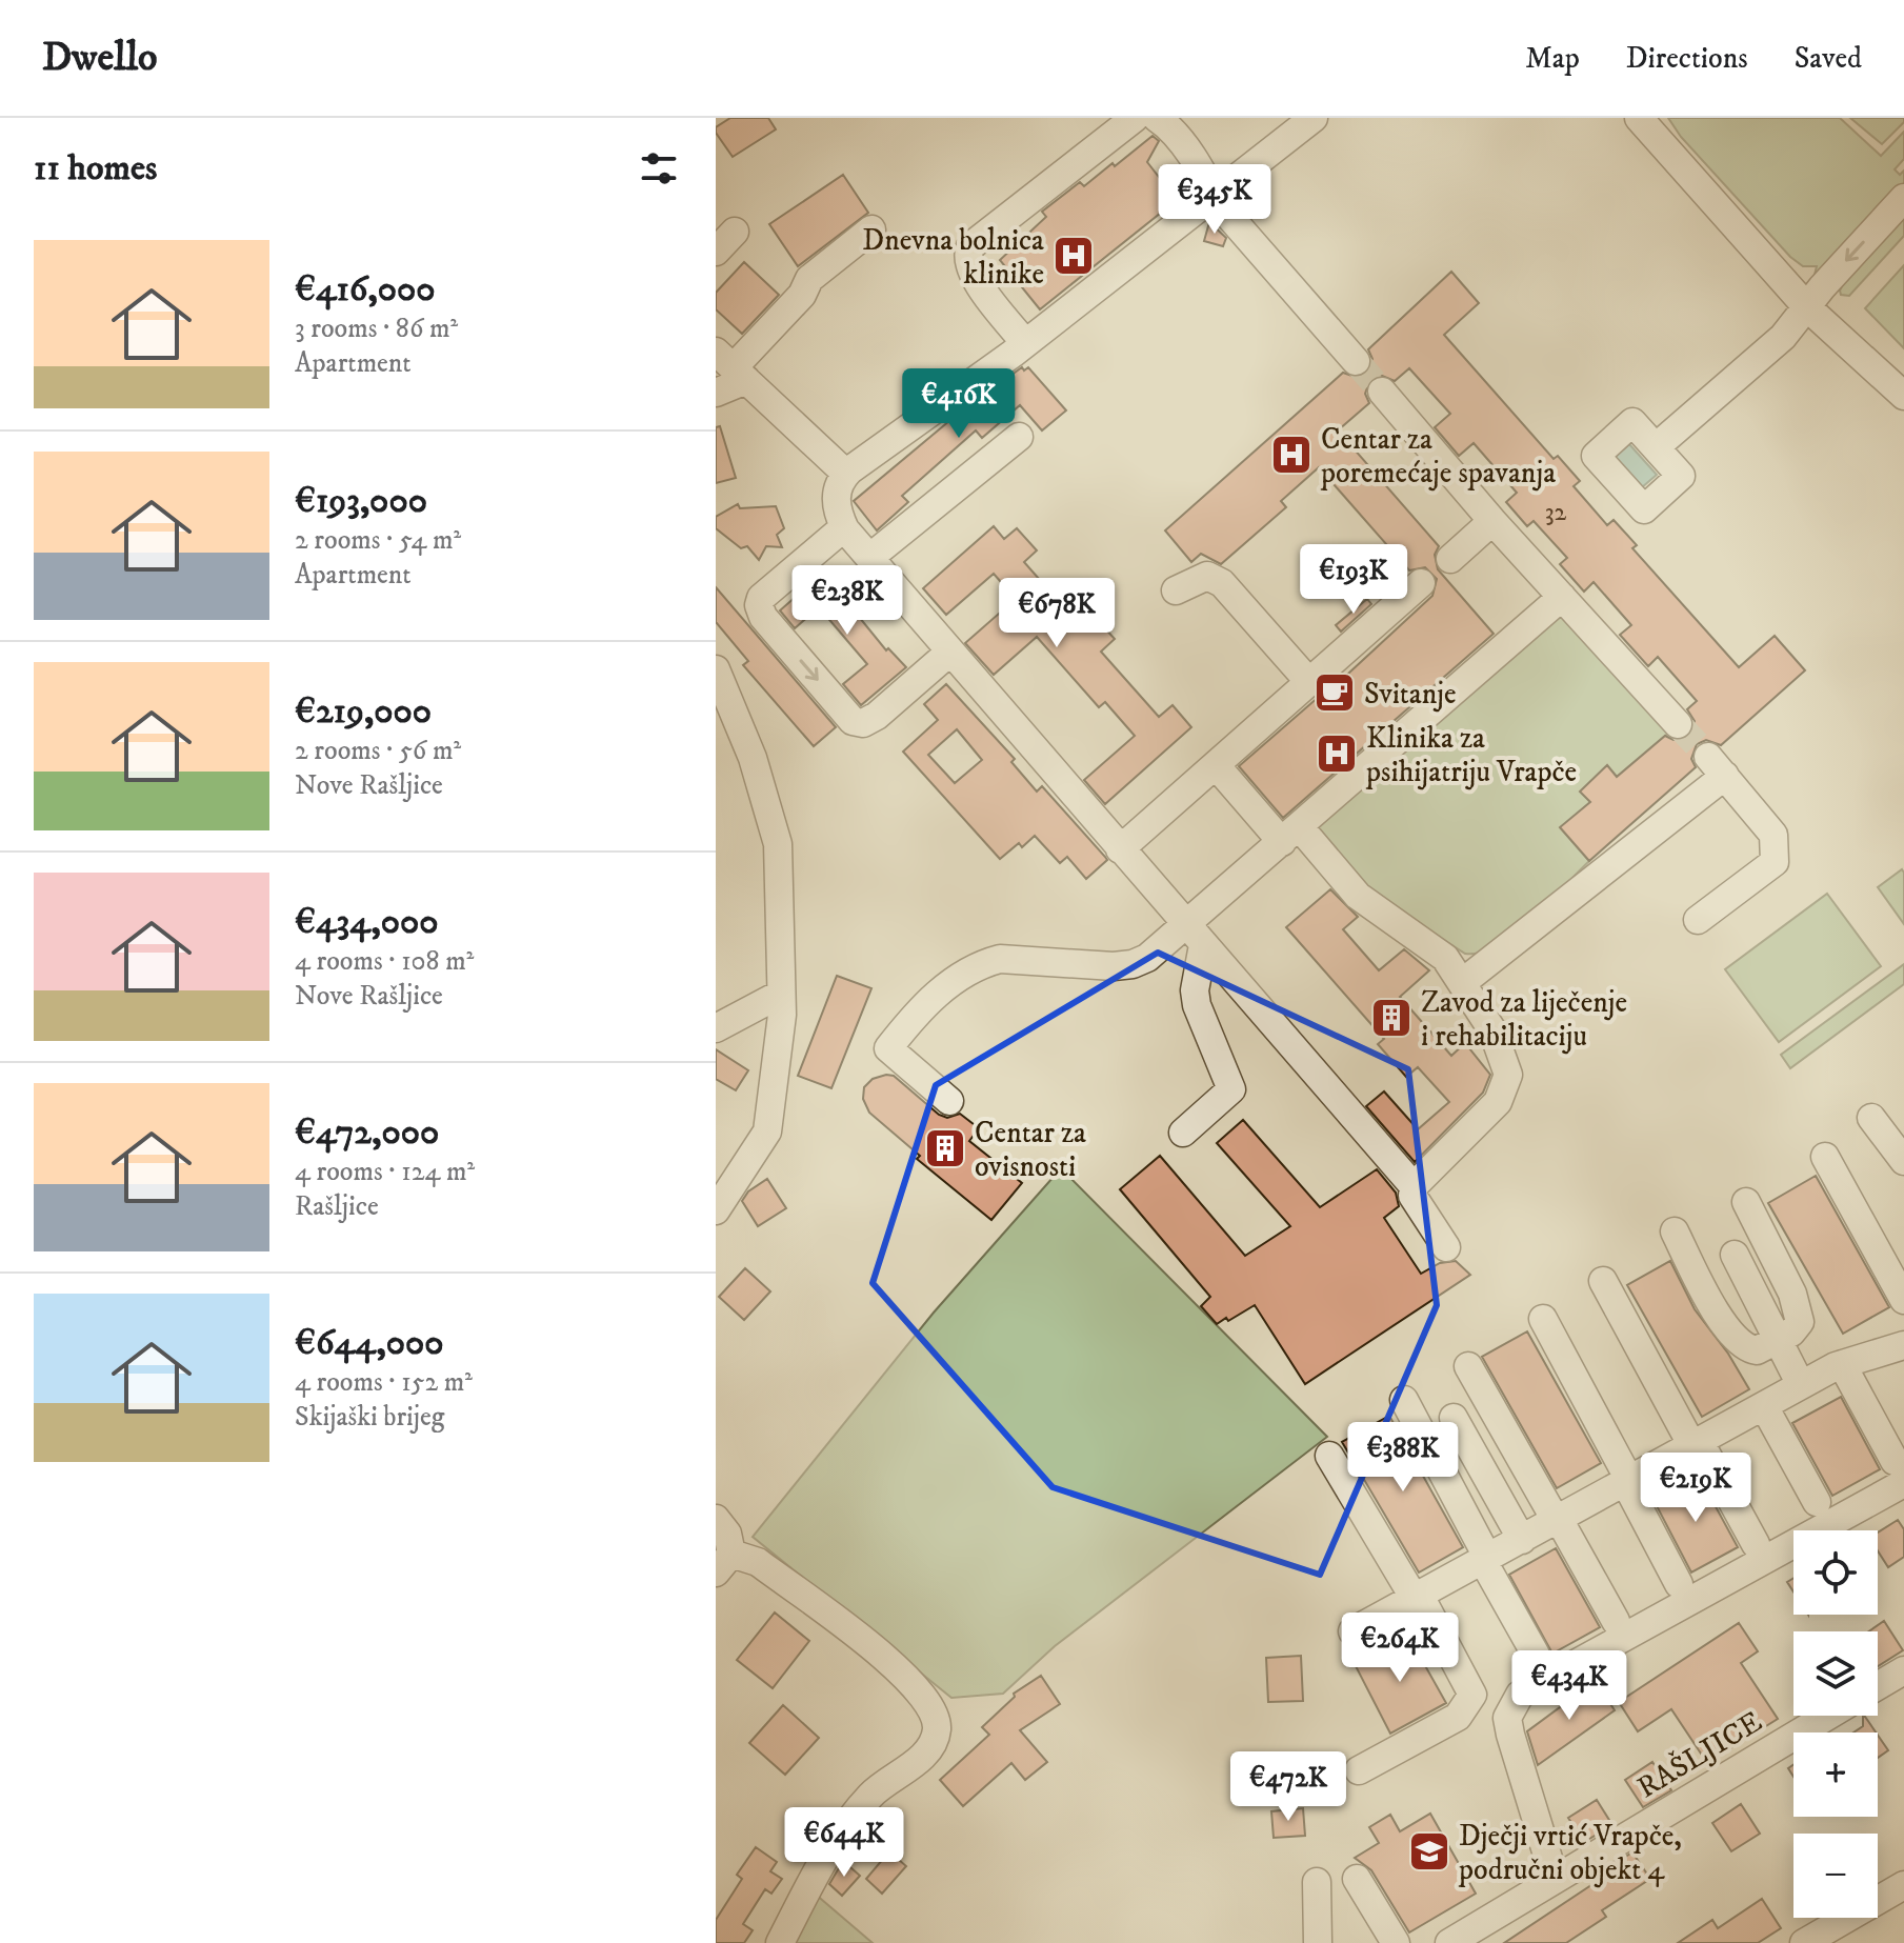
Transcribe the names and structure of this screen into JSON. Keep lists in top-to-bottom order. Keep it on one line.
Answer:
{"streets":{"street":["RAŠLJICE"]},"places":{"hospital":["Dnevna bolnica klinike","Centar za poremećaje spavanja","Klinika za psihijatriju Vrapče"],"cafe":["Svitanje"],"building":["Zavod za liječenje i rehabilitaciju","Centar za ovisnosti"],"school or university":["Dječji vrtić Vrapče, područni objekt 4"]},"house_numbers":["32"],"page":{"header":"Dwello","nav":["Map","Directions","Saved"],"heading":"11 homes","price":["€345K","€416K","€193K","€238K","€678K","€388K","€219K","€264K","€434K","€472K","€644K"],"list":[{"name":"€416,000","note":"3 rooms · 86 m² · Apartment"},{"name":"€193,000","note":"2 rooms · 54 m² · Apartment"},{"name":"€219,000","note":"2 rooms · 56 m² · Nove Rašljice"},{"name":"€434,000","note":"4 rooms · 108 m² · Nove Rašljice"},{"name":"€472,000","note":"4 rooms · 124 m² · Rašljice"},{"name":"€644,000","note":"4 rooms · 152 m² · Skijaški brijeg"}],"map_buttons":["+","−"]}}
